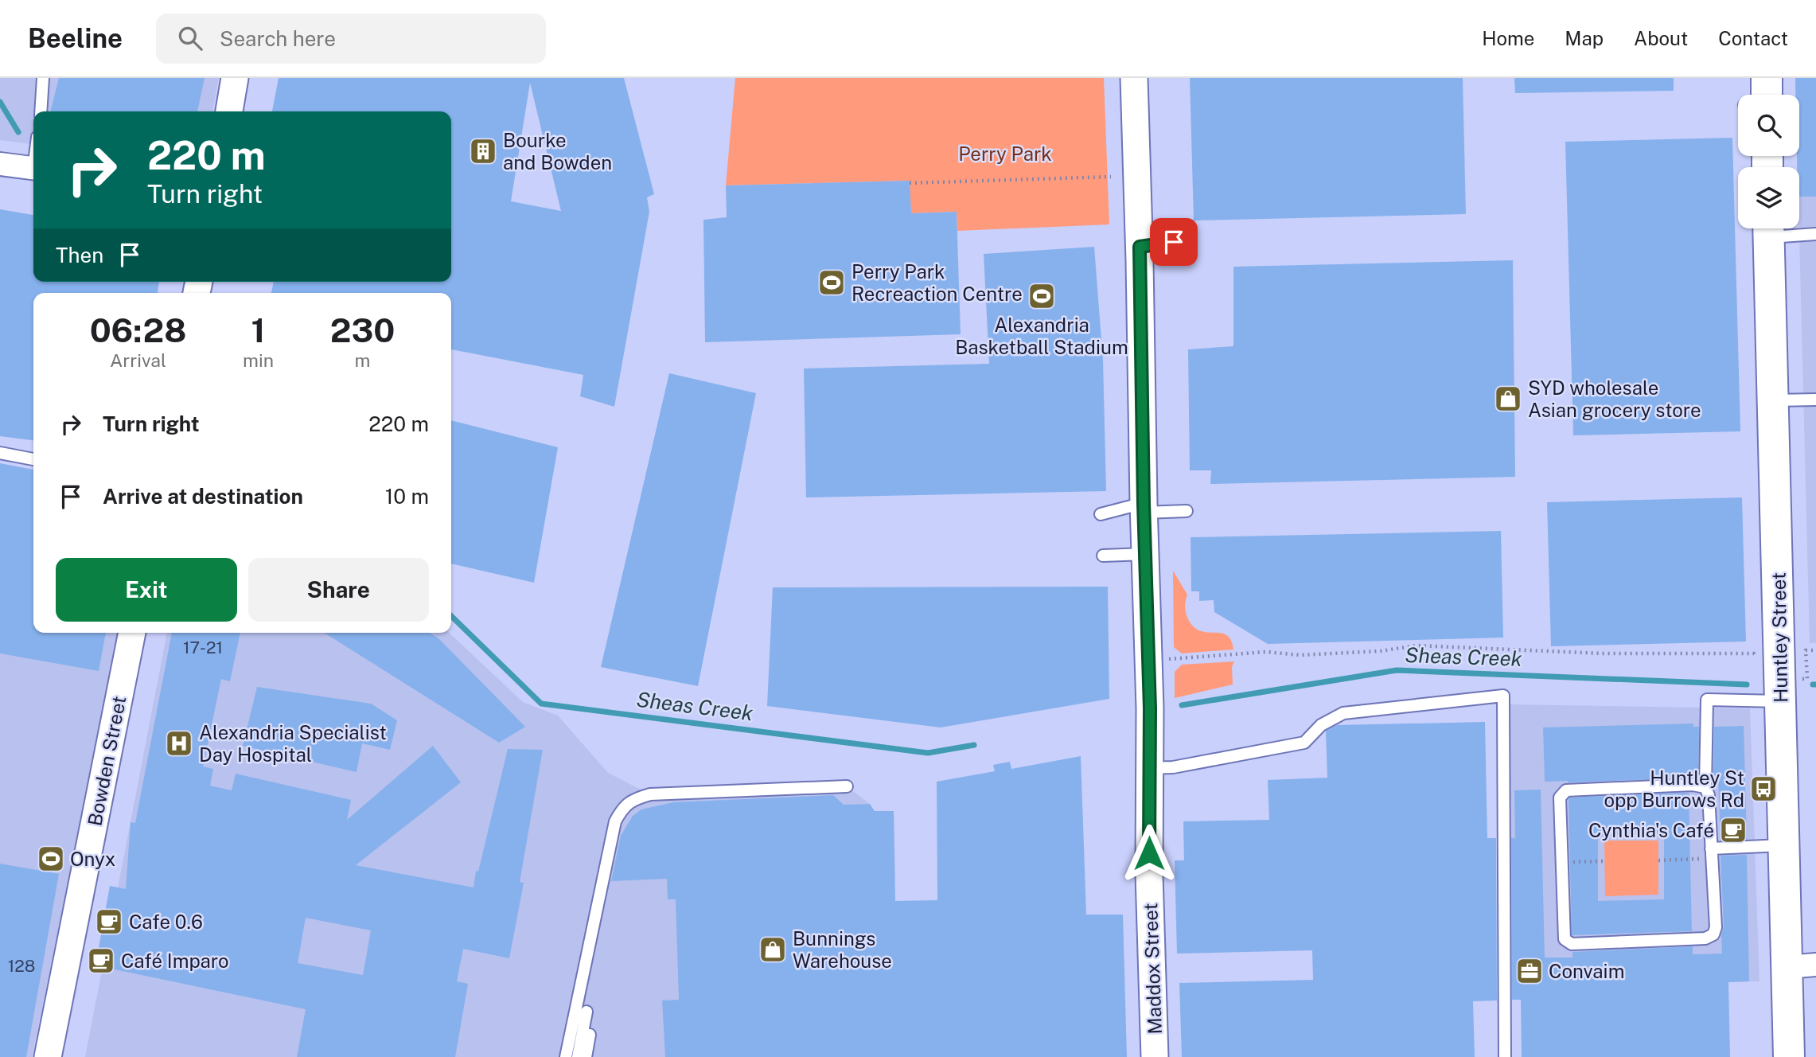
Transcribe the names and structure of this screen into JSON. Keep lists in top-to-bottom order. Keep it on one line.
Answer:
{"streets":{"main road":["Huntley Street"],"street":["Bowden Street","Maddox Street"]},"water":["Sheas Creek"],"parks":["Perry Park"],"places":{"building":["Bourke and Bowden"],"sports":["Perry Park Recreaction Centre","Alexandria Basketball Stadium","Onyx"],"shop":["SYD wholesale Asian grocery store","Bunnings Warehouse"],"hospital":["Alexandria Specialist Day Hospital"],"bus stop":["Huntley St opp Burrows Rd"],"cafe":["Cynthia's Café","Cafe 0.6","Café Imparo"],"office":["Convaim"]},"house_numbers":["17-21","128"],"page":{"header":"Beeline","search":"Search here","nav":["Home","Map","About","Contact"],"turn":["220 m","Turn right"],"then":"Then","eta":["06:28","Arrival","1","min","230","m"],"list":[{"name":"Turn right","value":"220 m"},{"name":"Arrive at destination","value":"10 m"}],"buttons":["Exit","Share"]}}
